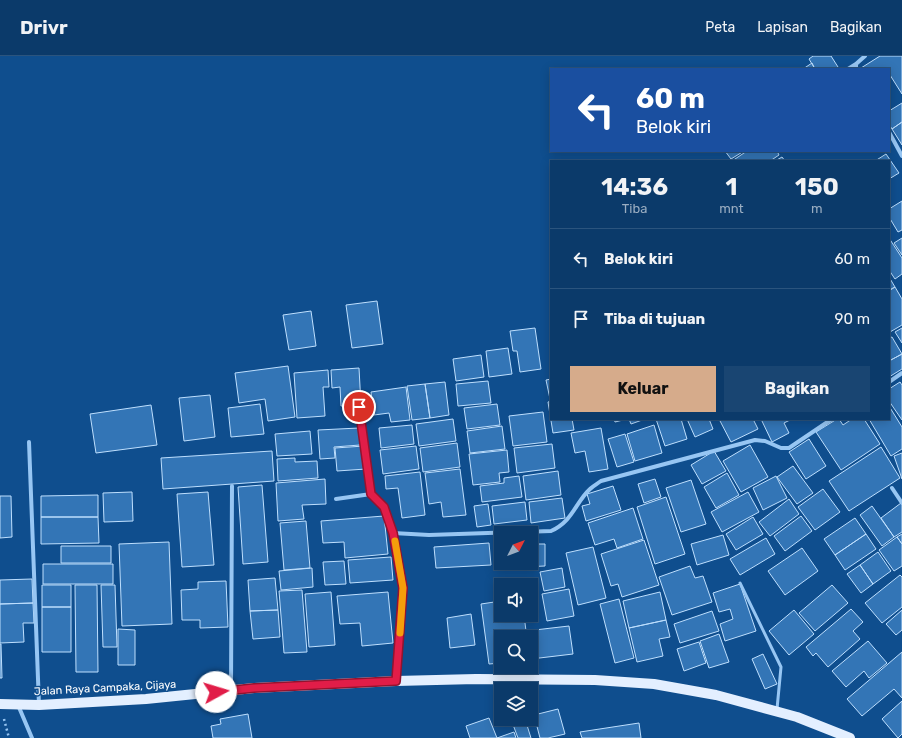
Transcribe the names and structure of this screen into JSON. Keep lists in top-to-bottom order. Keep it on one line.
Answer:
{"streets":{"main road":["Jalan Raya Campaka, Cijaya"]},"north":"top right","page":{"header":"Drivr","nav":["Peta","Lapisan","Bagikan"],"turn":["60 m","Belok kiri"],"eta":["14:36","Tiba","1","mnt","150","m"],"list":[{"name":"Belok kiri","value":"60 m"},{"name":"Tiba di tujuan","value":"90 m"}],"buttons":["Keluar","Bagikan"]}}
